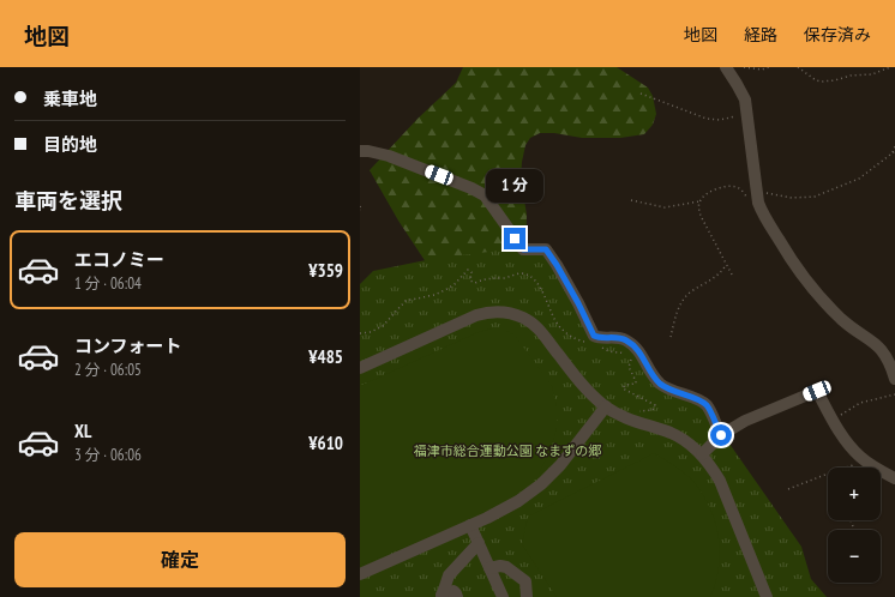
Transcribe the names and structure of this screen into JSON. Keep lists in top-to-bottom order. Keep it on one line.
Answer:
{"parks":["福津市総合運動公園 なまずの郷"],"page":{"header":"地図","nav":["地図","経路","保存済み"],"banner":["乗車地","目的地"],"bubble":"1 分","heading":"車両を選択","list":[{"name":"エコノミー","note":"1 分 · 06:04","value":"¥359"},{"name":"コンフォート","note":"2 分 · 06:05","value":"¥485"},{"name":"XL","note":"3 分 · 06:06","value":"¥610"}],"map_buttons":["+","−"],"buttons":"確定"}}
